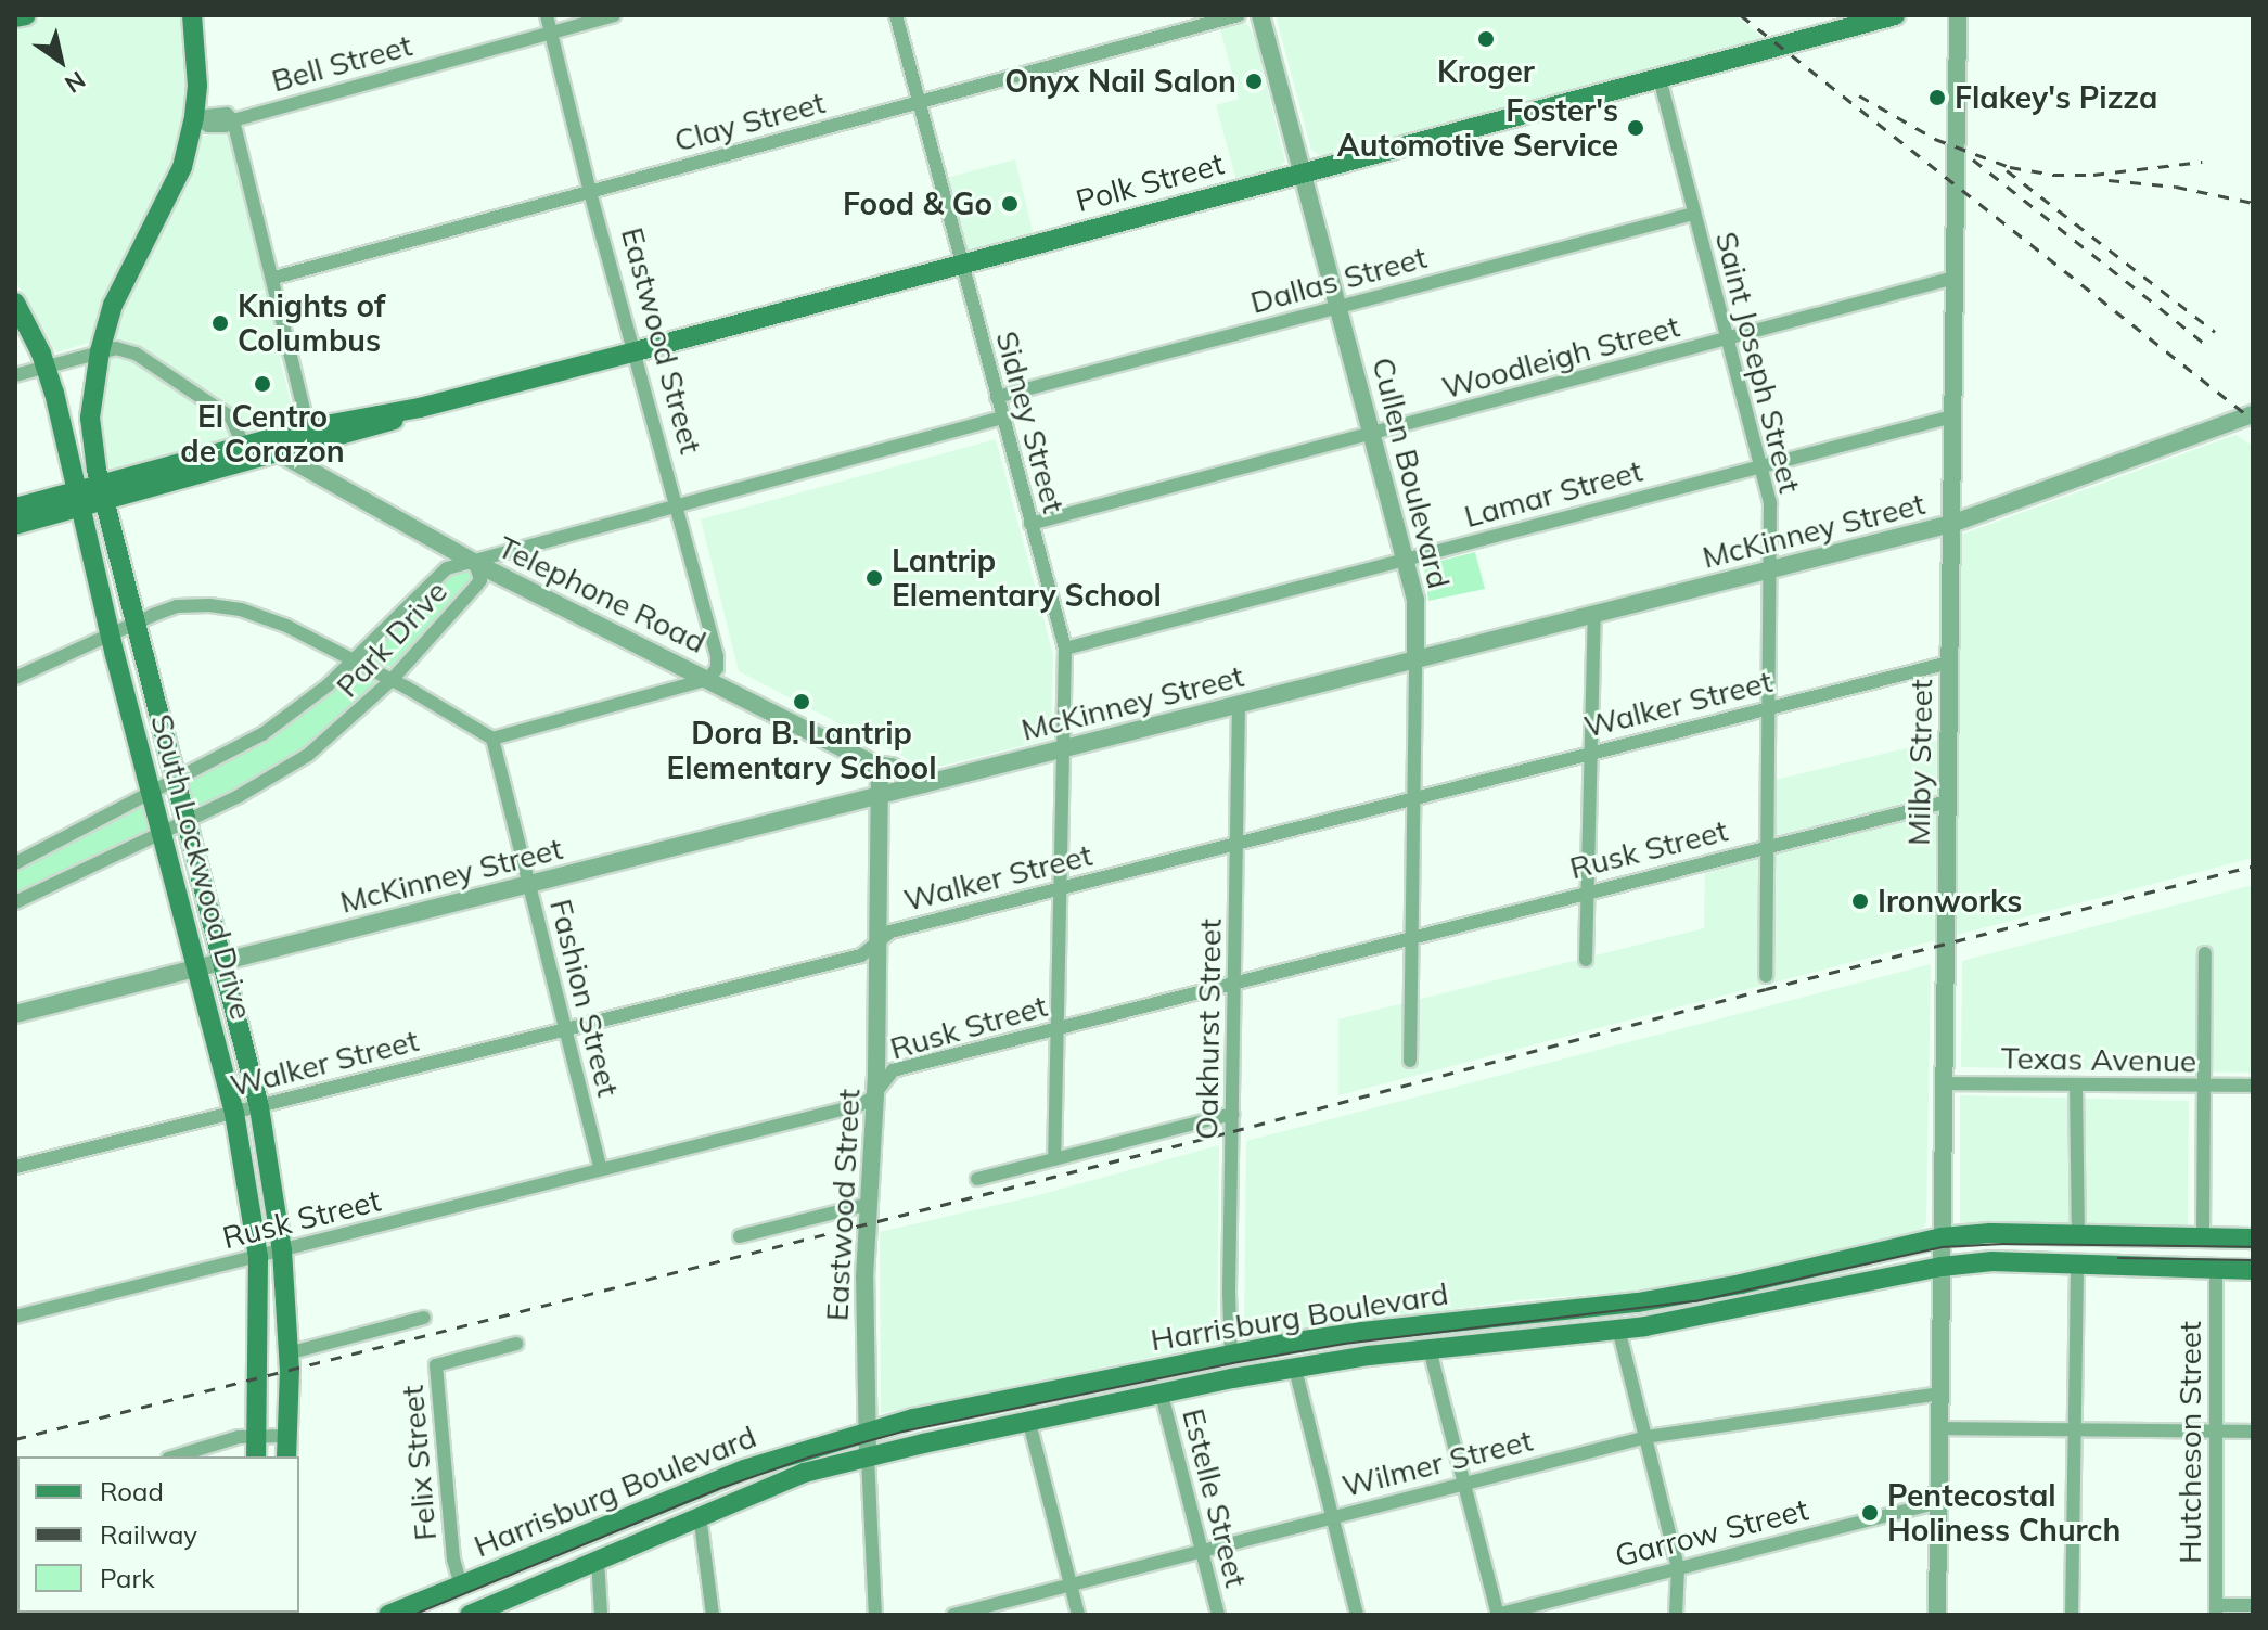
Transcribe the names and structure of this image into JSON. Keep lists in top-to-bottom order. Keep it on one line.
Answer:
{"streets":{"main road":["Polk Street","South Lockwood Drive","Harrisburg Boulevard"],"street":["Bell Street","Clay Street","Dallas Street","Eastwood Street","Woodleigh Street","Saint Joseph Street","Sidney Street","Cullen Boulevard","Lamar Street","McKinney Street","Telephone Road","Park Drive","Walker Street","Milby Street","Rusk Street","Fashion Street","Oakhurst Street","Texas Avenue","Hutcheson Street","Felix Street","Wilmer Street","Estelle Street","Garrow Street"]},"crossings":[["Bell Street","Eastwood Street"],["Bell Street","South Lockwood Drive"],["Clay Street","Eastwood Street"],["Clay Street","Sidney Street"],["Polk Street","Eastwood Street"],["Polk Street","Saint Joseph Street"],["Polk Street","Sidney Street"],["Polk Street","Cullen Boulevard"],["Polk Street","Telephone Road"],["Polk Street","South Lockwood Drive"],["Dallas Street","Saint Joseph Street"],["Dallas Street","Sidney Street"],["Dallas Street","Cullen Boulevard"],["Eastwood Street","McKinney Street"],["Eastwood Street","Telephone Road"],["Eastwood Street","Walker Street"],["Eastwood Street","Rusk Street"],["Eastwood Street","Harrisburg Boulevard"],["Woodleigh Street","Saint Joseph Street"],["Woodleigh Street","Sidney Street"],["Woodleigh Street","Cullen Boulevard"],["Woodleigh Street","Milby Street"],["Saint Joseph Street","Lamar Street"],["Saint Joseph Street","McKinney Street"],["Saint Joseph Street","Walker Street"],["Saint Joseph Street","Rusk Street"],["Sidney Street","Lamar Street"],["Sidney Street","McKinney Street"],["Sidney Street","Walker Street"],["Sidney Street","Rusk Street"],["Cullen Boulevard","Lamar Street"],["Cullen Boulevard","McKinney Street"],["Cullen Boulevard","Walker Street"],["Cullen Boulevard","Rusk Street"],["Lamar Street","Milby Street"],["McKinney Street","Telephone Road"],["McKinney Street","Milby Street"],["McKinney Street","South Lockwood Drive"],["McKinney Street","Fashion Street"],["McKinney Street","Oakhurst Street"],["Telephone Road","Park Drive"],["Park Drive","South Lockwood Drive"],["Walker Street","Milby Street"],["Walker Street","South Lockwood Drive"],["Walker Street","Fashion Street"],["Walker Street","Oakhurst Street"],["Milby Street","Rusk Street"],["Milby Street","Texas Avenue"],["Milby Street","Harrisburg Boulevard"],["Milby Street","Wilmer Street"],["Milby Street","Garrow Street"],["Rusk Street","South Lockwood Drive"],["Rusk Street","Fashion Street"],["Rusk Street","Oakhurst Street"],["Oakhurst Street","Harrisburg Boulevard"],["Harrisburg Boulevard","Hutcheson Street"],["Harrisburg Boulevard","Felix Street"],["Harrisburg Boulevard","Estelle Street"],["Wilmer Street","Estelle Street"]],"places":["Kroger","Onyx Nail Salon","Flakey's Pizza","Foster's Automotive Service","Food & Go","Knights of Columbus","El Centro de Corazon","Lantrip Elementary School","Dora B. Lantrip Elementary School","Ironworks","Pentecostal Holiness Church"],"legend":["Road","Railway","Park"],"north":"bottom right"}
